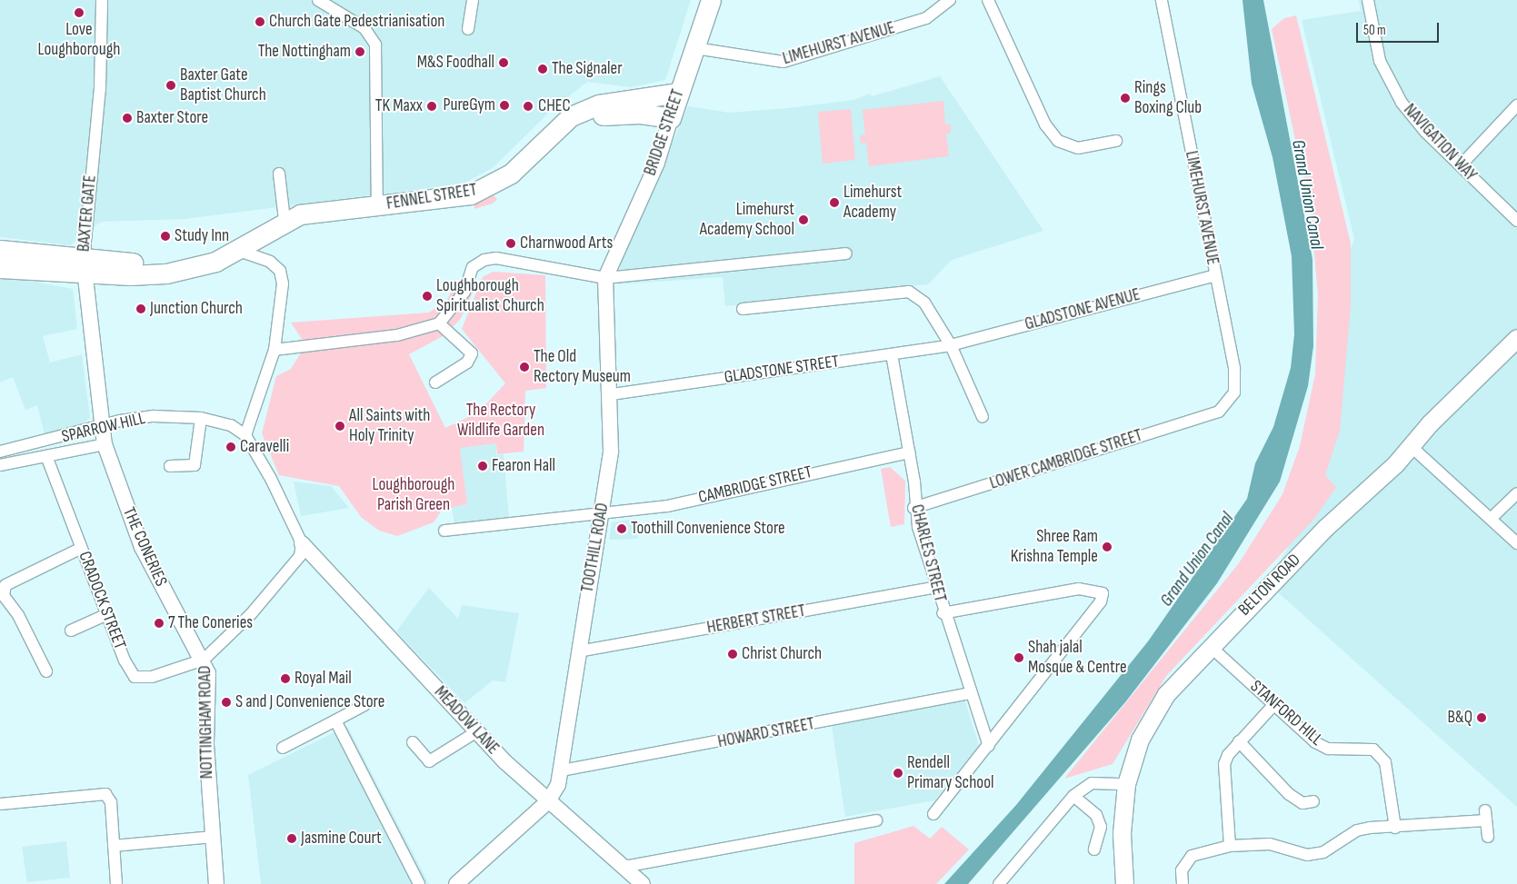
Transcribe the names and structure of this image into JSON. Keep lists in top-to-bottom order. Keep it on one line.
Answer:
{"streets":{"highway":["BRIDGE STREET","FENNEL STREET"],"main road":["BELTON ROAD"],"street":["LIMEHURST AVENUE","NAVIGATION WAY","BAXTER GATE","GLADSTONE AVENUE","GLADSTONE STREET","SPARROW HILL","LOWER CAMBRIDGE STREET","CAMBRIDGE STREET","THE CONERIES","TOOTHILL ROAD","CHARLES STREET","CRADOCK STREET","HERBERT STREET","STANFORD HILL","MEADOW LANE","NOTTINGHAM ROAD","HOWARD STREET"]},"crossings":[["LIMEHURST AVENUE","BRIDGE STREET"],["LIMEHURST AVENUE","GLADSTONE AVENUE"],["LIMEHURST AVENUE","LOWER CAMBRIDGE STREET"],["BRIDGE STREET","FENNEL STREET"],["BRIDGE STREET","TOOTHILL ROAD"],["BAXTER GATE","SPARROW HILL"],["BAXTER GATE","THE CONERIES"],["GLADSTONE AVENUE","GLADSTONE STREET"],["GLADSTONE STREET","TOOTHILL ROAD"],["GLADSTONE STREET","CHARLES STREET"],["SPARROW HILL","THE CONERIES"],["SPARROW HILL","CRADOCK STREET"],["LOWER CAMBRIDGE STREET","CHARLES STREET"],["CAMBRIDGE STREET","TOOTHILL ROAD"],["CAMBRIDGE STREET","CHARLES STREET"],["THE CONERIES","CRADOCK STREET"],["THE CONERIES","NOTTINGHAM ROAD"],["TOOTHILL ROAD","HERBERT STREET"],["TOOTHILL ROAD","MEADOW LANE"],["TOOTHILL ROAD","HOWARD STREET"],["CHARLES STREET","HERBERT STREET"],["CHARLES STREET","HOWARD STREET"],["BELTON ROAD","STANFORD HILL"],["CRADOCK STREET","NOTTINGHAM ROAD"],["MEADOW LANE","NOTTINGHAM ROAD"]],"water":["Grand Union Canal"],"parks":["The Rectory Wildlife Garden","Loughborough Parish Green"],"places":["Love Loughborough","Church Gate Pedestrianisation","The Nottingham","M&S Foodhall","The Signaler","Baxter Gate Baptist Church","Rings Boxing Club","PureGym","TK Maxx","CHEC","Baxter Store","Limehurst Academy","Limehurst Academy School","Study Inn","Charnwood Arts","Loughborough Spiritualist Church","Junction Church","The Old Rectory Museum","All Saints with Holy Trinity","Caravelli","Fearon Hall","Toothill Convenience Store","Shree Ram Krishna Temple","7 The Coneries","Christ Church","Shah jalal Mosque & Centre","Royal Mail","S and J Convenience Store","B&Q","Rendell Primary School","Jasmine Court"],"scale_bar":"50 m"}
